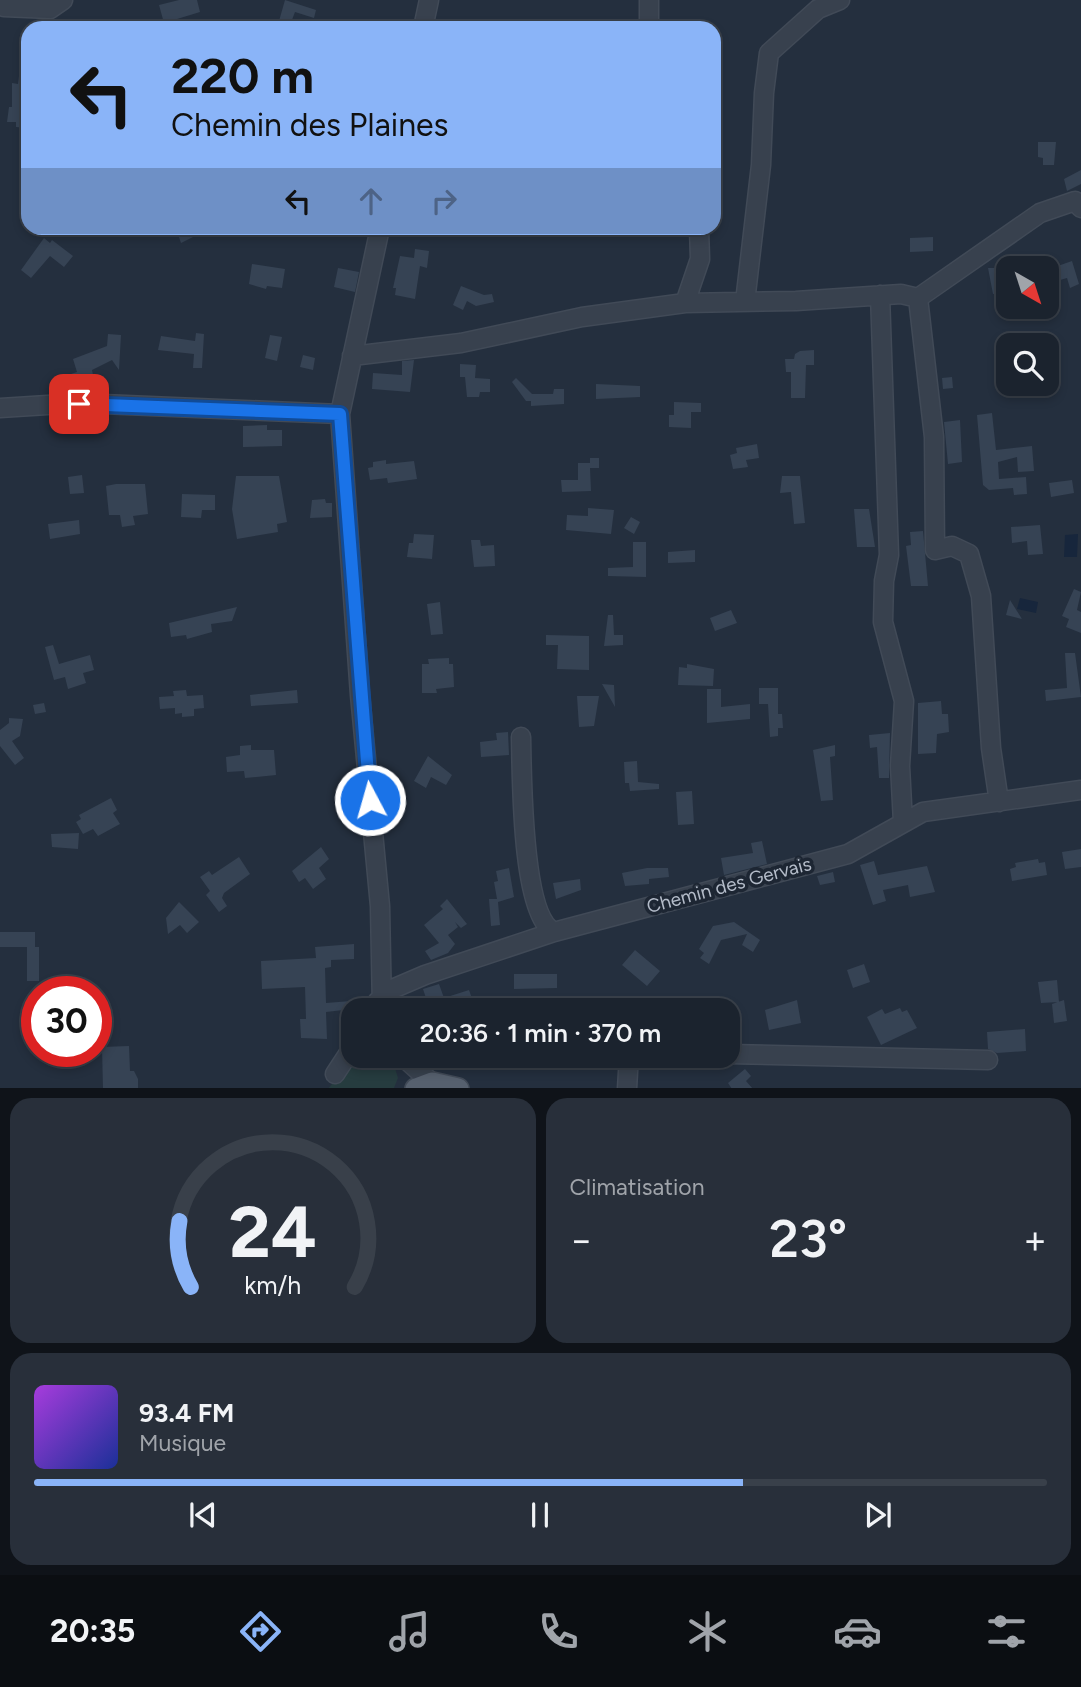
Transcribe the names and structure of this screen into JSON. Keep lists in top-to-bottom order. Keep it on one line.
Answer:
{"streets":{"street":["Chemin des Gervais"]},"north":"bottom right","page":{"turn":["220 m","Chemin des Plaines"],"limit":"30","trip":"20:36 · 1 min · 370 m","tile":"Climatisation","heat":["−","23°","+"],"song":["93.4 FM","Musique"],"tabs":"20:35","gauge":["24","km/h"]}}
